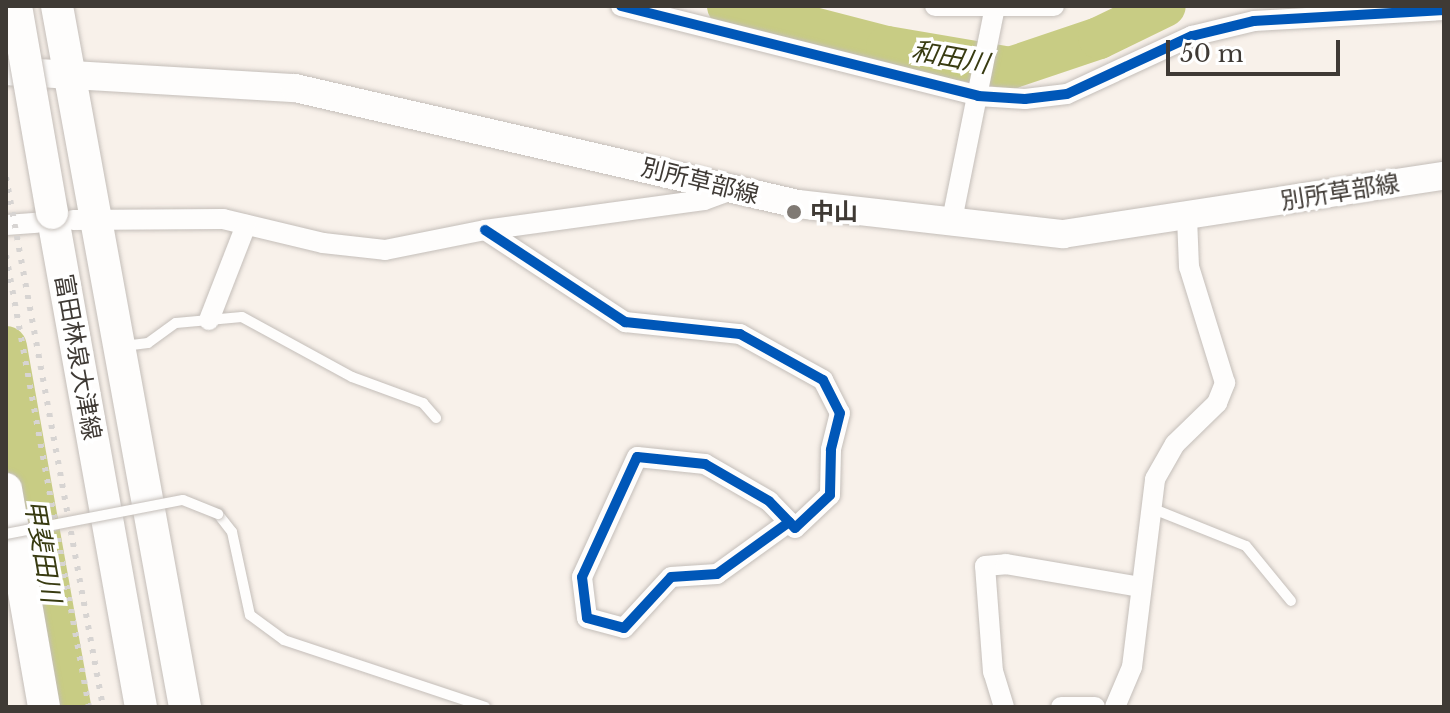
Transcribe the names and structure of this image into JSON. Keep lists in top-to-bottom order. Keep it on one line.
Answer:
{"streets":{"main road":["別所草部線","富田林泉大津線"]},"water":["和田川","甲斐田川"],"places":["中山"],"scale_bar":"50 m"}
